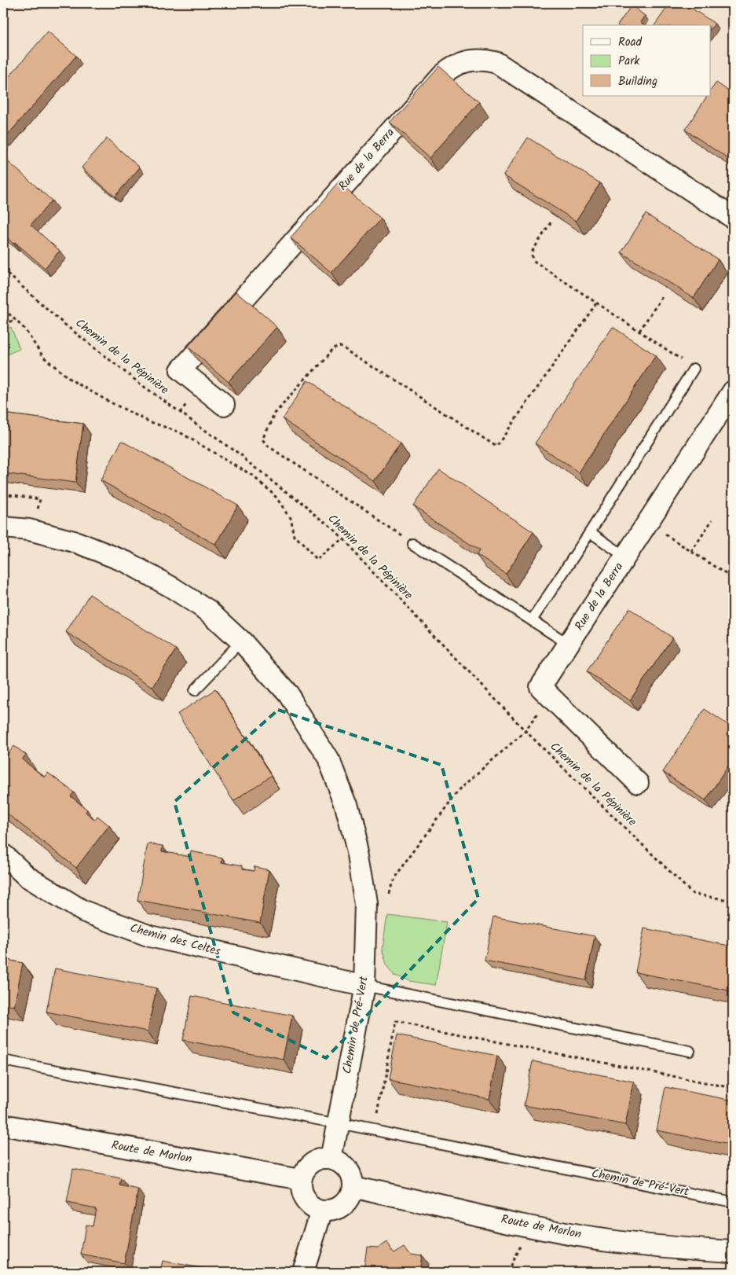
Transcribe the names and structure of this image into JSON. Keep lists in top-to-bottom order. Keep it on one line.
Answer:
{"streets":{"street":["Rue de la Berra","Chemin des Celtes","Chemin de Pré-Vert","Route de Morlon"],"path":["Chemin de la Pépinière"]},"crossings":[["Chemin des Celtes","Chemin de Pré-Vert"],["Chemin de Pré-Vert","Route de Morlon"]],"legend":["Road","Park","Building"]}
